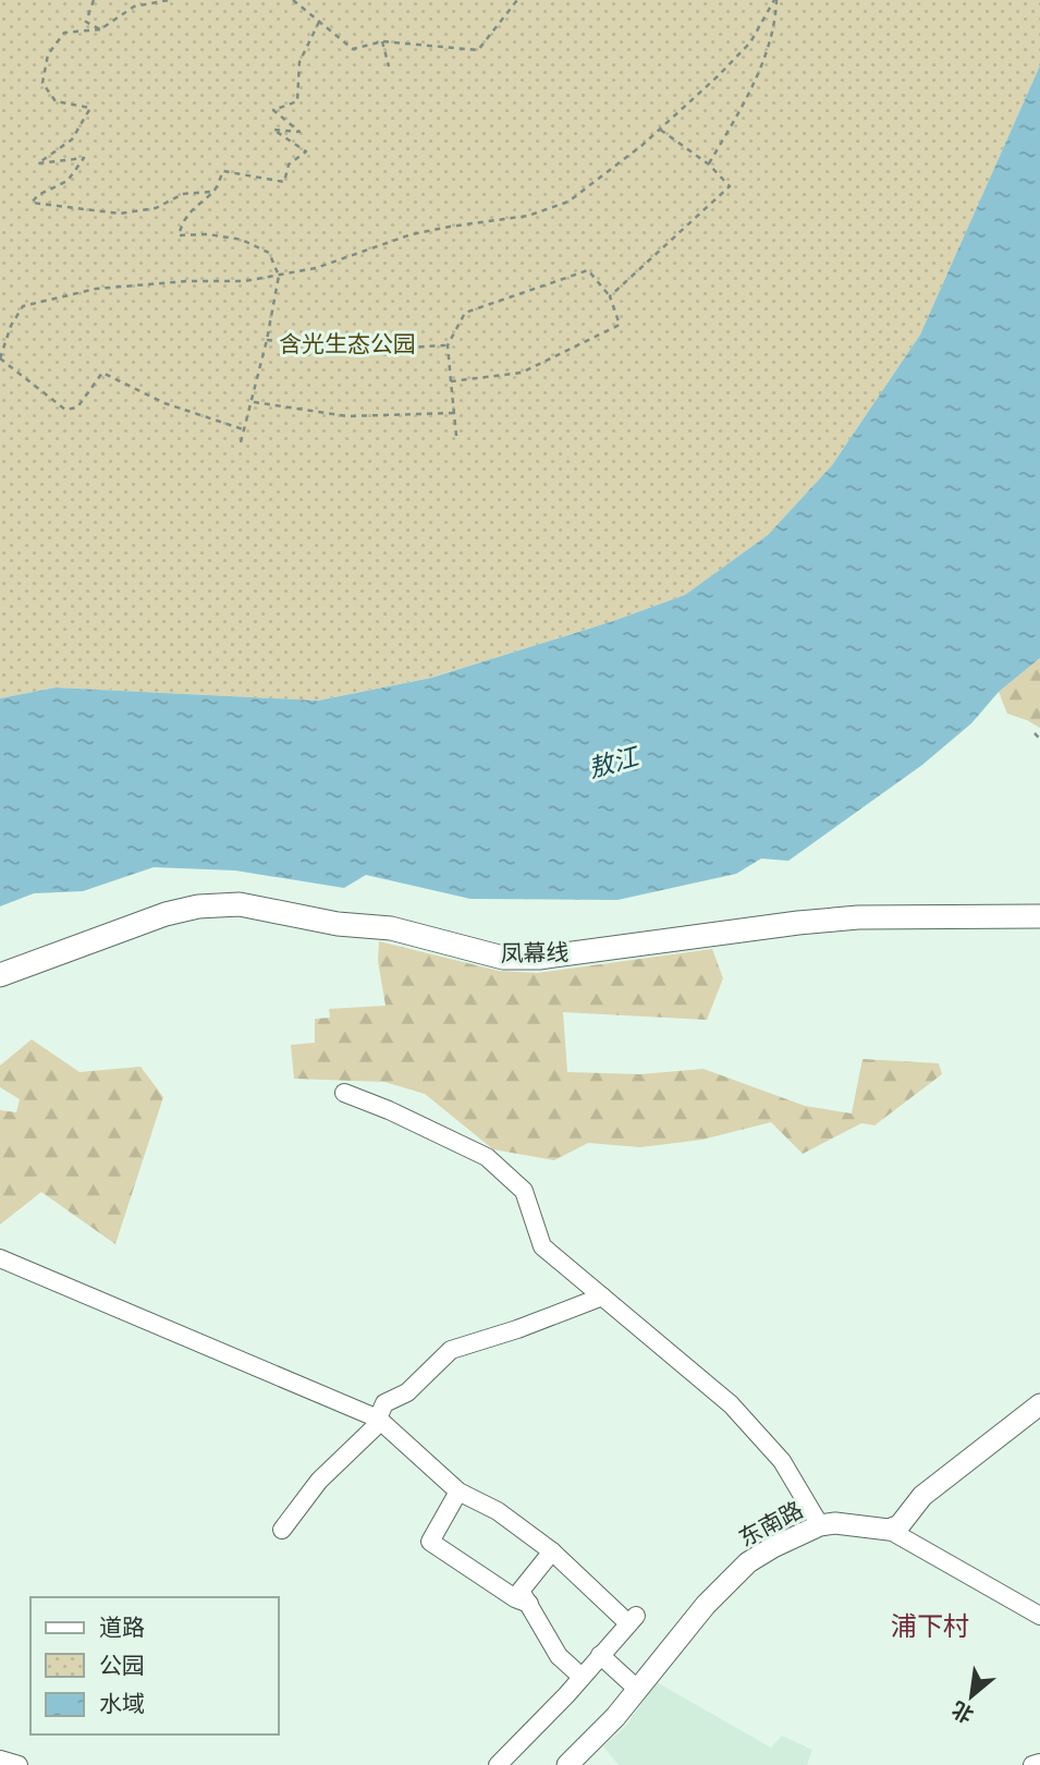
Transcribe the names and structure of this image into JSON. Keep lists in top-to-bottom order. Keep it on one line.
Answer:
{"streets":{"main road":["凤幕线"],"street":["东南路"]},"districts":["浦下村"],"water":["敖江"],"parks":["含光生态公园"],"legend":["道路","公园","水域"],"north":"bottom left"}
